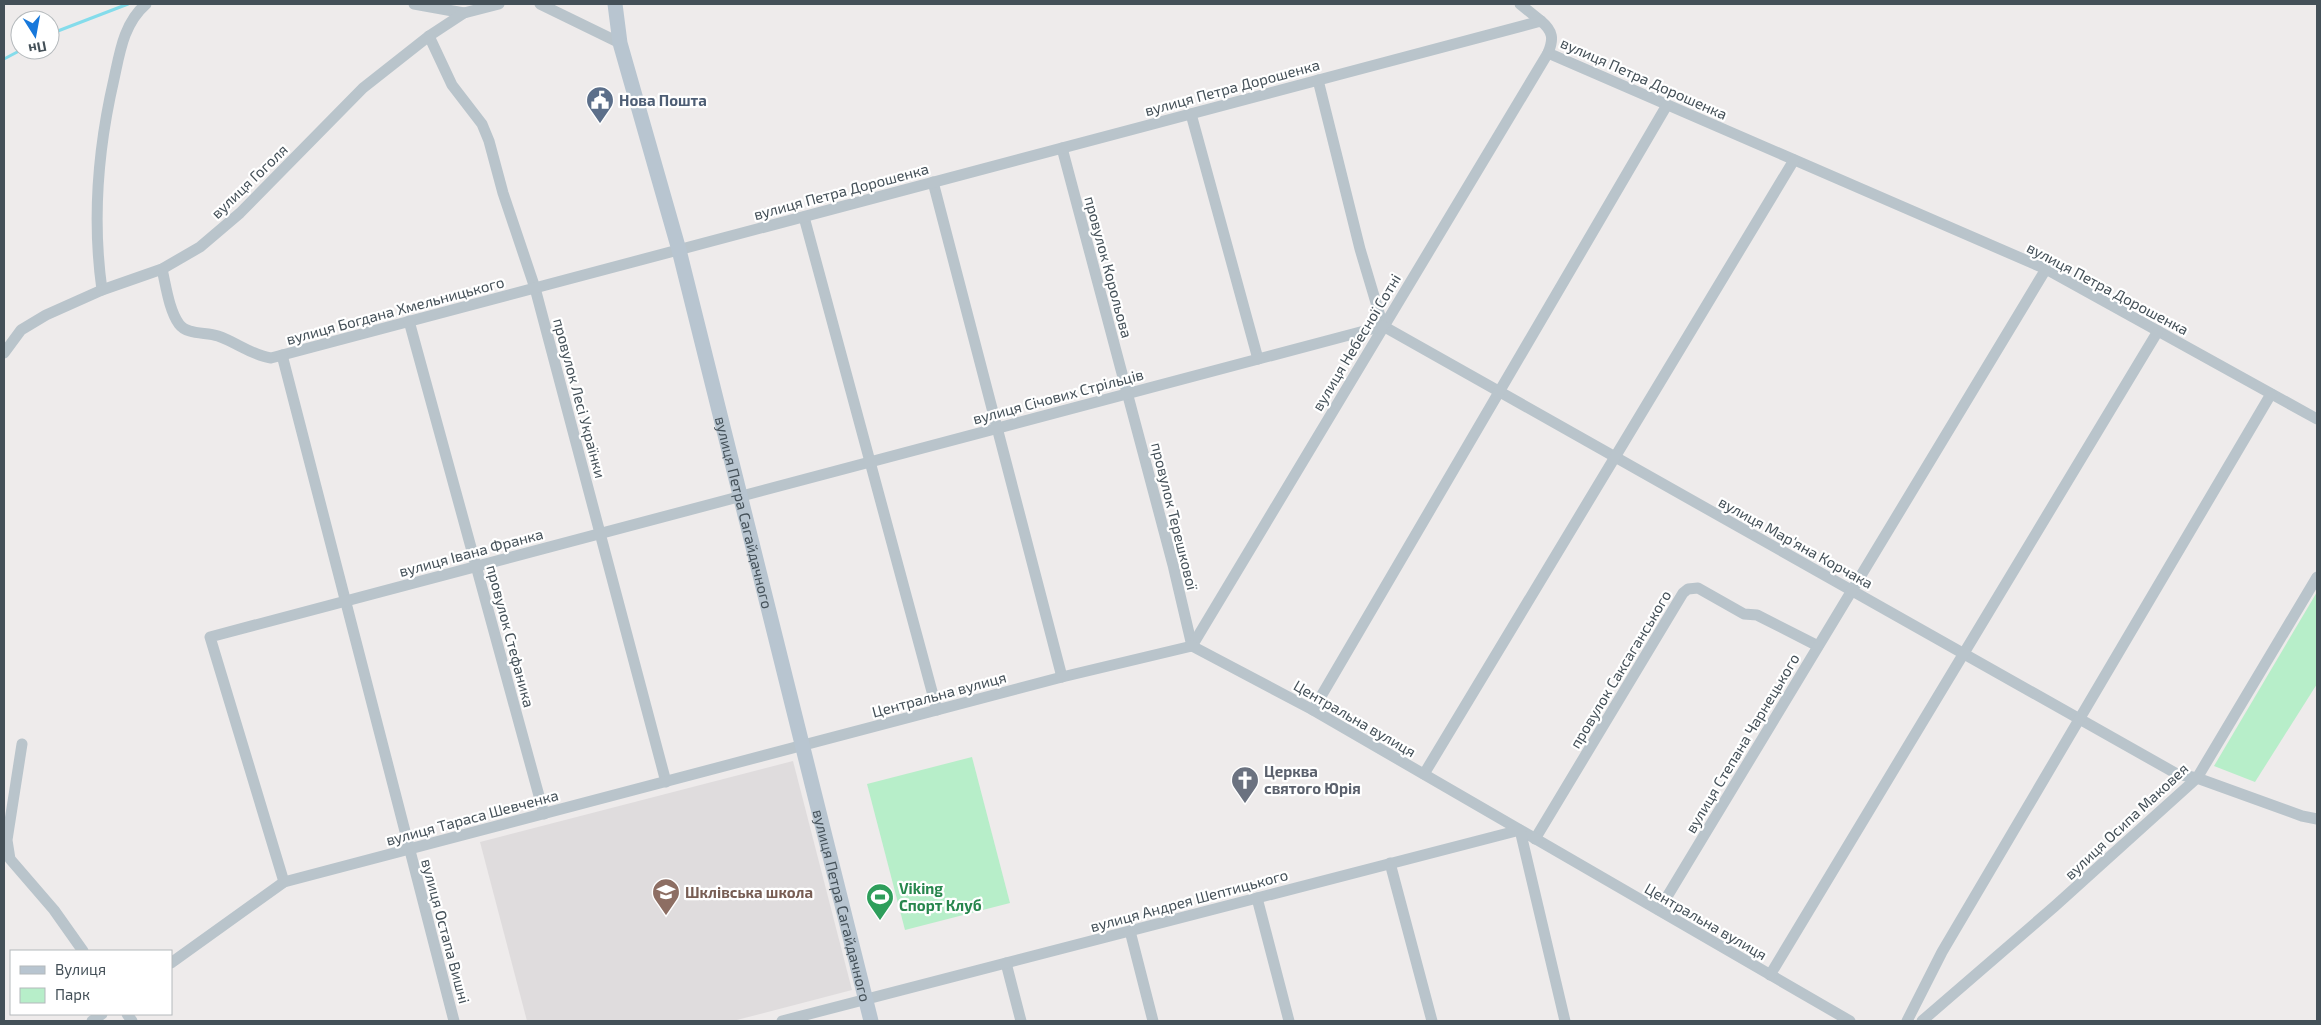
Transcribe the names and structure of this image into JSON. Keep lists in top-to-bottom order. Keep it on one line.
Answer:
{"streets":{"street":["вулиця Петра Дорошенка","вулиця Гоголя","провулок Корольова","вулиця Богдана Хмельницького","вулиця Небесної Сотні","вулиця Січових Стрільців","провулок Лесі Українки","вулиця Петра Сагайдачного","провулок Терешкової","вулиця Мар'яна Корчака","вулиця Івана Франка","провулок Стефаника","провулок Саксаганського","Центральна вулиця","вулиця Степана Чарнецького","вулиця Тараса Шевченка","вулиця Осипа Маковея","вулиця Андрея Шептицького","вулиця Остапа Вишні"]},"crossings":[["вулиця Петра Дорошенка","провулок Корольова"],["вулиця Петра Дорошенка","вулиця Богдана Хмельницького"],["вулиця Петра Дорошенка","вулиця Небесної Сотні"],["вулиця Петра Дорошенка","вулиця Петра Сагайдачного"],["вулиця Петра Дорошенка","вулиця Степана Чарнецького"],["вулиця Гоголя","вулиця Богдана Хмельницького"],["вулиця Гоголя","провулок Лесі Українки"],["провулок Корольова","вулиця Січових Стрільців"],["провулок Корольова","провулок Терешкової"],["вулиця Богдана Хмельницького","провулок Лесі Українки"],["вулиця Богдана Хмельницького","вулиця Петра Сагайдачного"],["вулиця Богдана Хмельницького","провулок Стефаника"],["вулиця Богдана Хмельницького","вулиця Остапа Вишні"],["вулиця Небесної Сотні","вулиця Січових Стрільців"],["вулиця Небесної Сотні","провулок Терешкової"],["вулиця Небесної Сотні","вулиця Мар'яна Корчака"],["вулиця Небесної Сотні","Центральна вулиця"],["вулиця Січових Стрільців","вулиця Петра Сагайдачного"],["вулиця Січових Стрільців","провулок Терешкової"],["вулиця Січових Стрільців","вулиця Мар'яна Корчака"],["вулиця Січових Стрільців","вулиця Івана Франка"],["провулок Лесі Українки","вулиця Івана Франка"],["провулок Лесі Українки","вулиця Тараса Шевченка"],["вулиця Петра Сагайдачного","вулиця Івана Франка"],["вулиця Петра Сагайдачного","Центральна вулиця"],["вулиця Петра Сагайдачного","вулиця Тараса Шевченка"],["вулиця Петра Сагайдачного","вулиця Андрея Шептицького"],["провулок Терешкової","Центральна вулиця"],["вулиця Мар'яна Корчака","вулиця Степана Чарнецького"],["вулиця Мар'яна Корчака","вулиця Осипа Маковея"],["вулиця Івана Франка","провулок Стефаника"],["вулиця Івана Франка","вулиця Тараса Шевченка"],["вулиця Івана Франка","вулиця Остапа Вишні"],["провулок Стефаника","вулиця Тараса Шевченка"],["провулок Саксаганського","Центральна вулиця"],["провулок Саксаганського","вулиця Степана Чарнецького"],["Центральна вулиця","вулиця Степана Чарнецького"],["Центральна вулиця","вулиця Тараса Шевченка"],["Центральна вулиця","вулиця Андрея Шептицького"],["вулиця Тараса Шевченка","вулиця Остапа Вишні"]],"places":{"public building":["Нова Пошта"],"church":["Церква святого Юрія"],"school or university":["Шклівська школа"],"sports":["Viking Спорт Клуб"]},"legend":["Вулиця","Парк"],"north":"bottom"}
